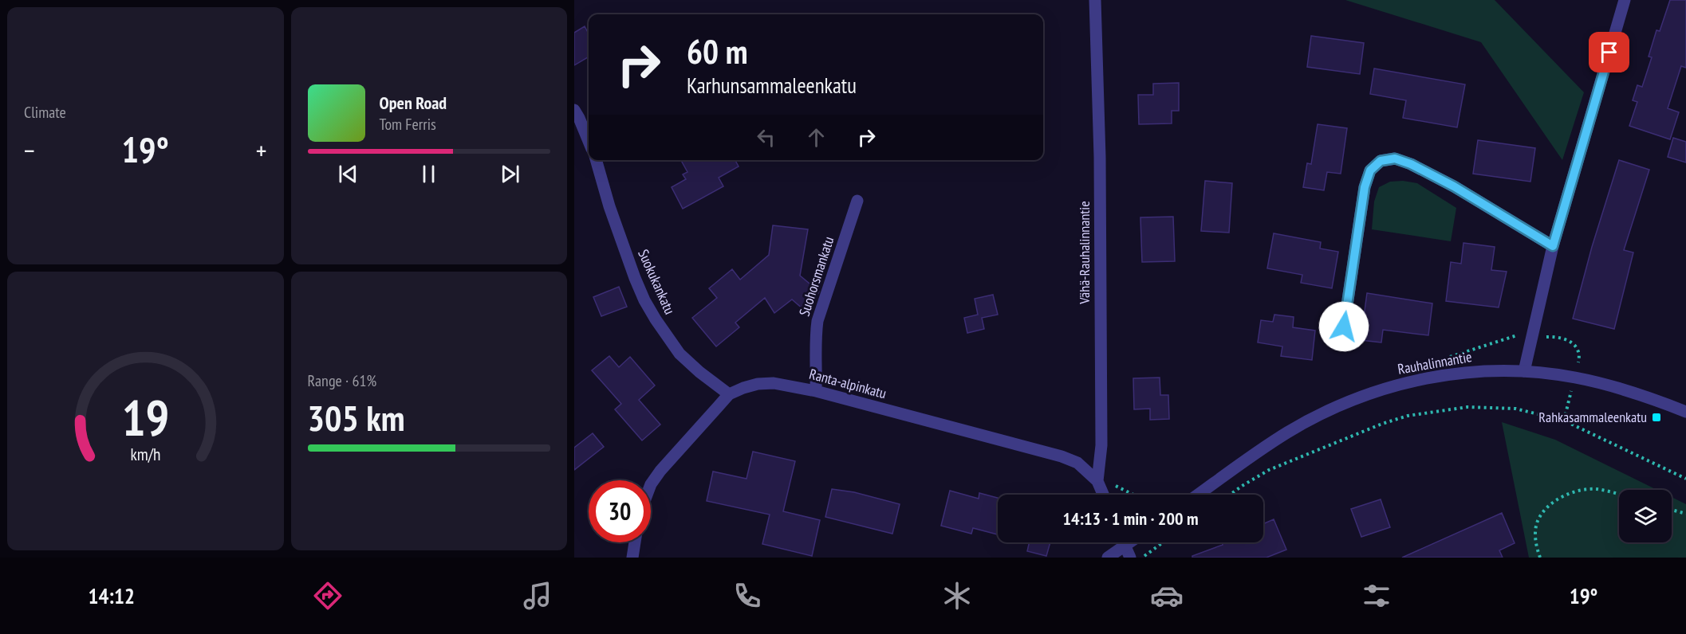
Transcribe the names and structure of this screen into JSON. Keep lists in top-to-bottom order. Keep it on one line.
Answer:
{"streets":{"street":["Vähä-Rauhalinnantie","Suohorsmankatu","Suokukankatu","Rauhalinnantie","Ranta-alpinkatu"]},"crossings":[["Vähä-Rauhalinnantie","Ranta-alpinkatu"],["Suohorsmankatu","Ranta-alpinkatu"],["Suokukankatu","Ranta-alpinkatu"]],"places":{"transit":["Rahkasammaleenkatu"]},"page":{"tile":["Climate",["Range · 61%","305 km"]],"turn":["60 m","Karhunsammaleenkatu"],"song":["Open Road","Tom Ferris"],"heat":["−","19°","+"],"limit":"30","trip":"14:13 · 1 min · 200 m","tabs":["14:12","19°"],"gauge":["19","km/h"]}}
